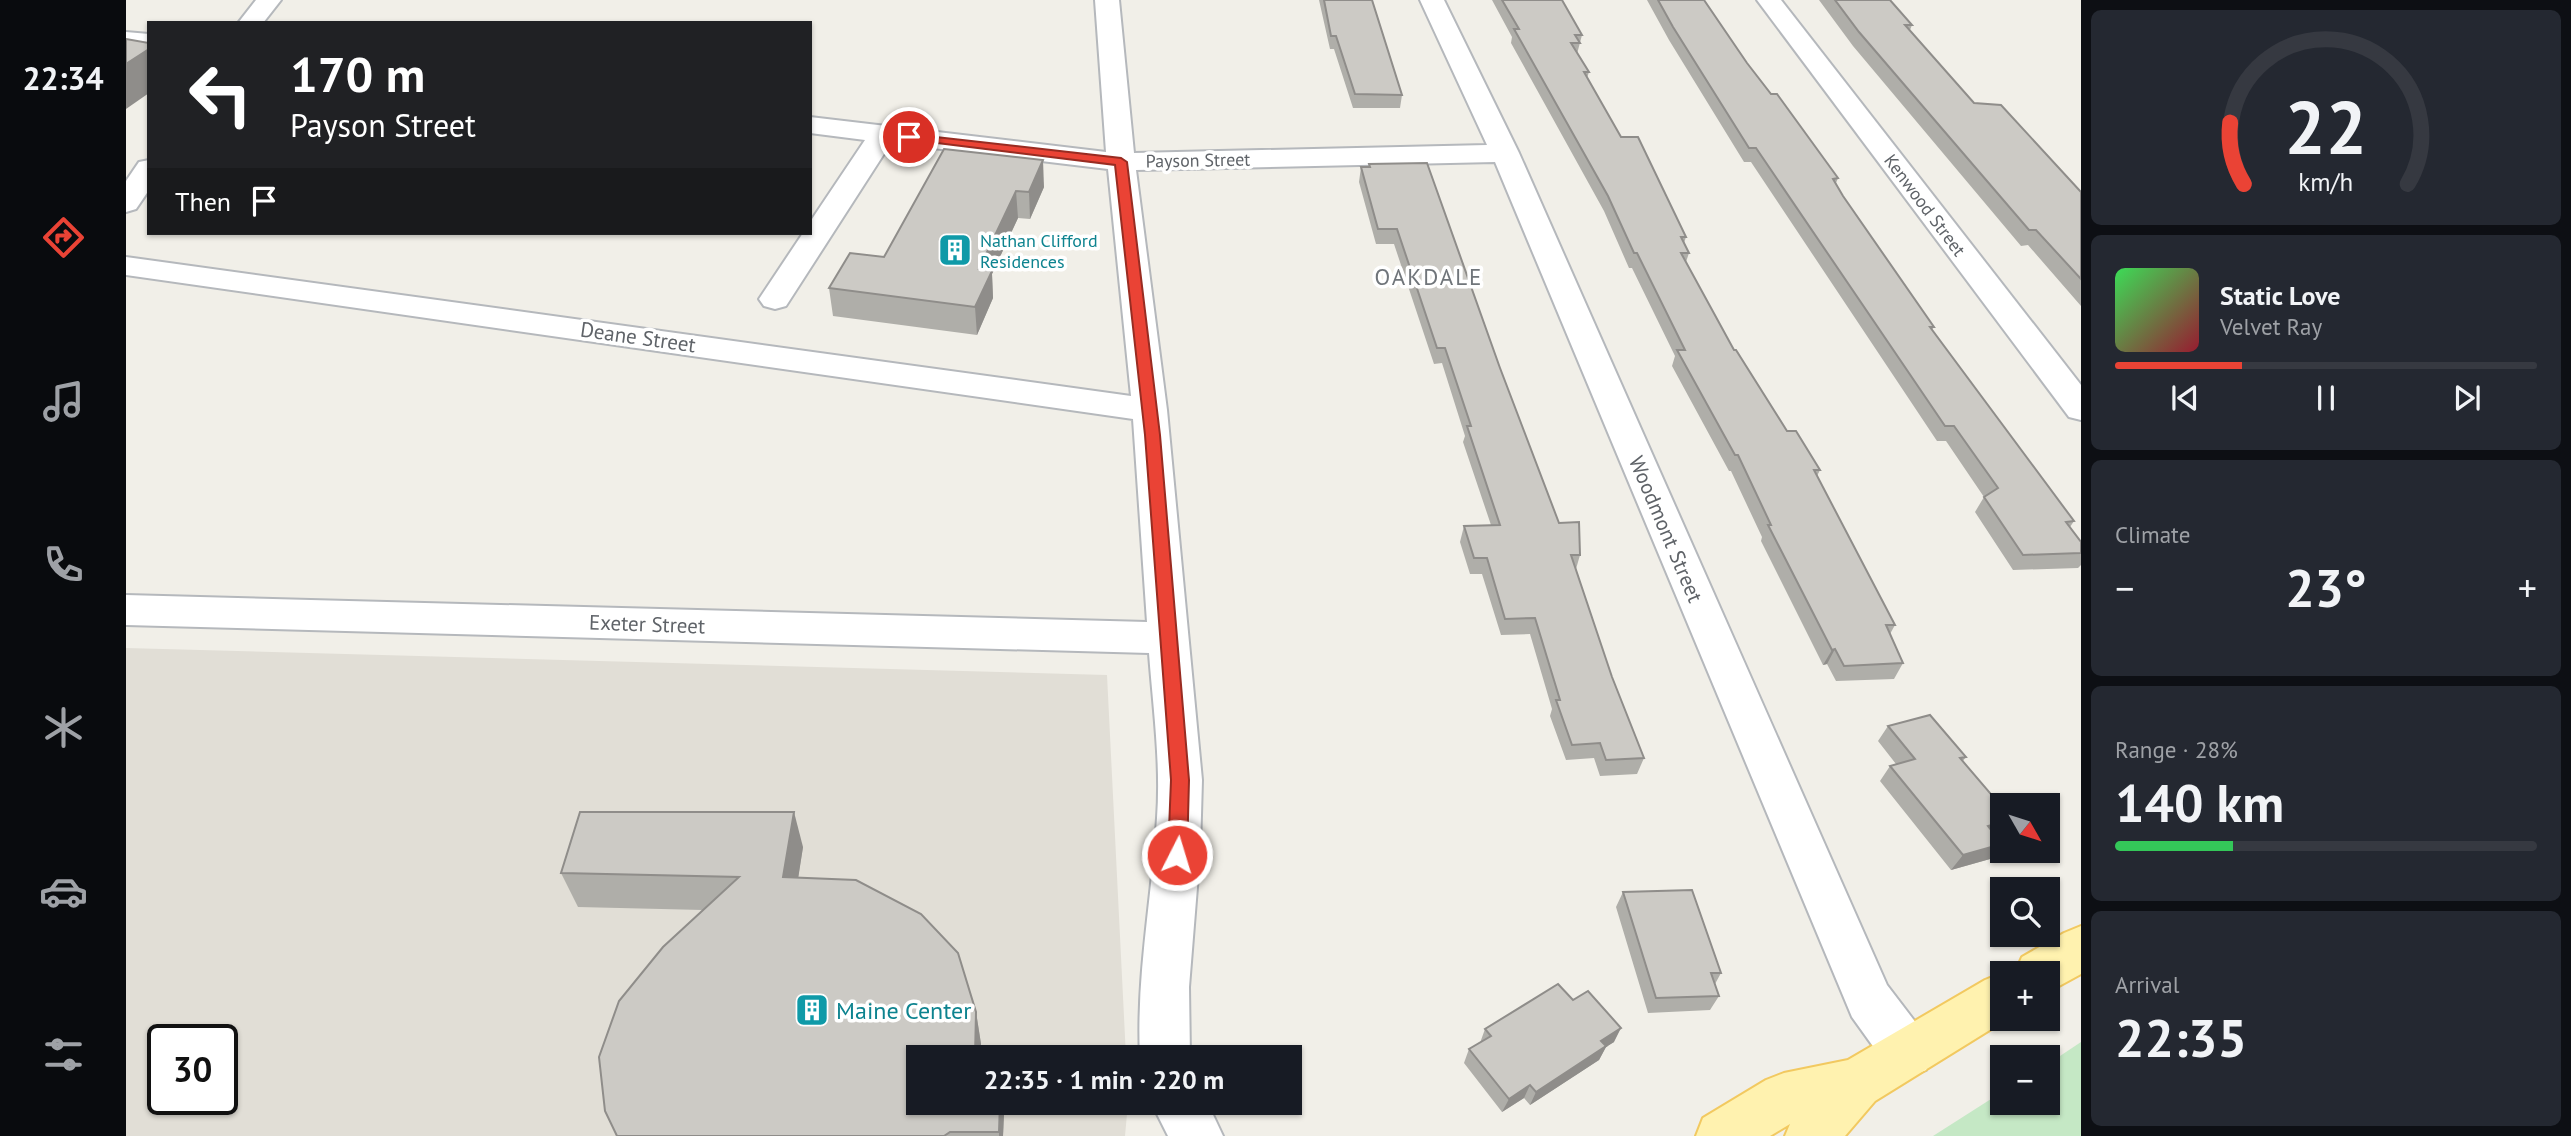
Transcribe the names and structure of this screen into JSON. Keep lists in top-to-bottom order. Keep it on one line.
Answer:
{"streets":{"street":["Payson Street","Kenwood Street","Deane Street","Woodmont Street","Exeter Street"]},"crossings":[["Payson Street","Woodmont Street"]],"districts":["OAKDALE"],"places":{"building":["Nathan Clifford Residences","Maine Center"]},"north":"bottom right","page":{"tabs":"22:34","turn":["170 m","Payson Street"],"then":"Then","song":["Static Love","Velvet Ray"],"tile":["Climate",["Range · 28%","140 km"],["Arrival","22:35"]],"heat":["−","23°","+"],"map_buttons":["+","−"],"limit":"30","trip":"22:35 · 1 min · 220 m","gauge":["22","km/h"]}}
